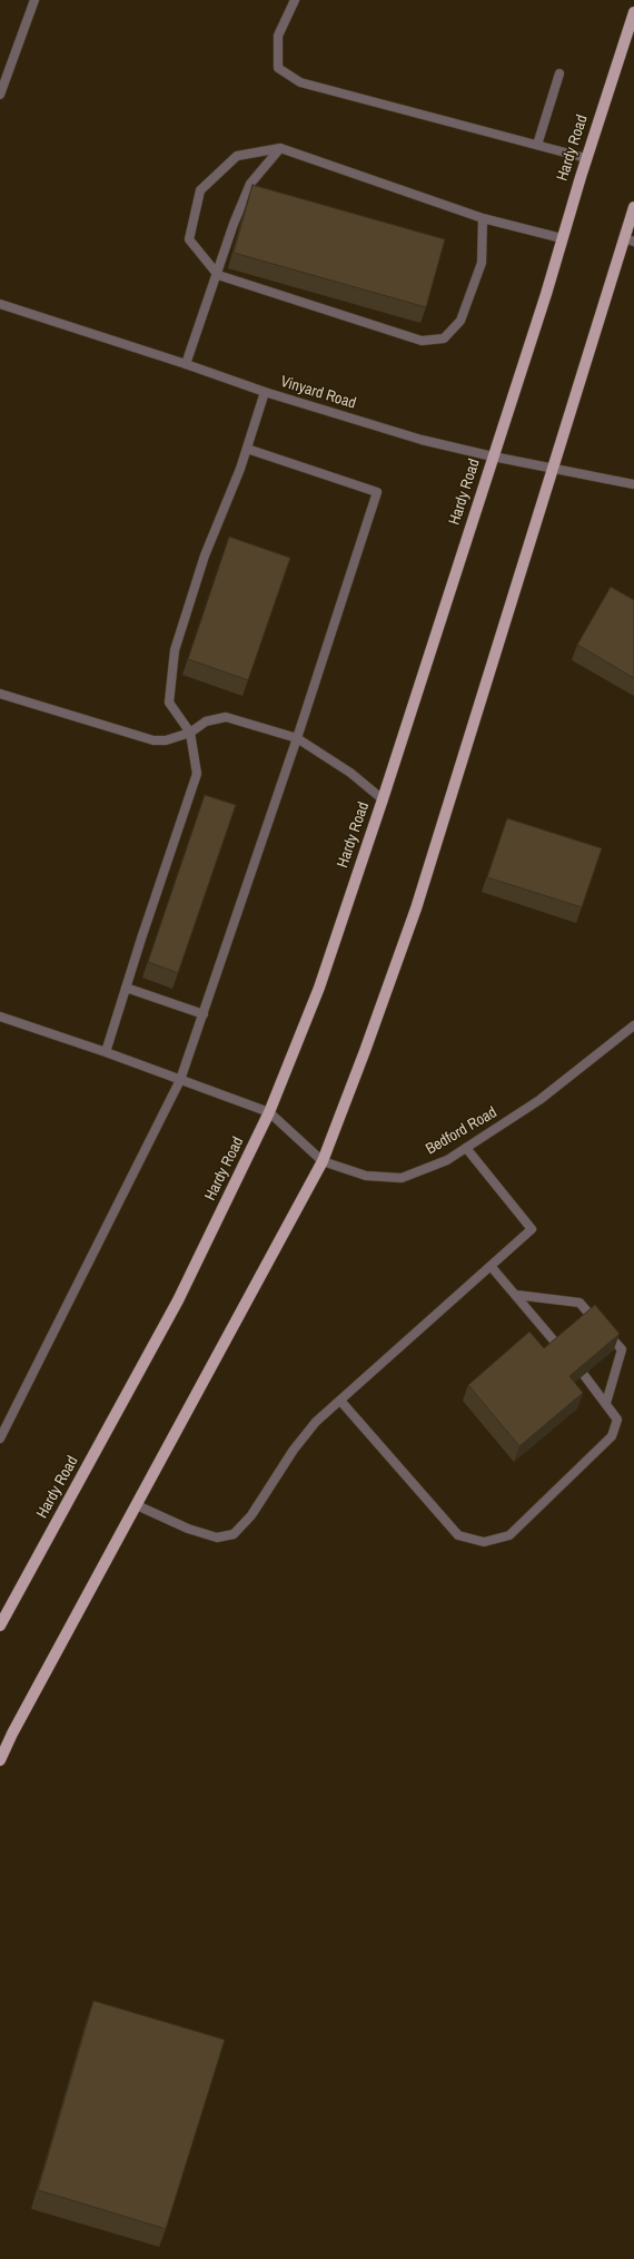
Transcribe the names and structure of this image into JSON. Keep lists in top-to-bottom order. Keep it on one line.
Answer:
{"streets":{"main road":["Hardy Road"],"street":["Vinyard Road","Bedford Road"]},"crossings":[["Hardy Road","Vinyard Road"],["Hardy Road","Bedford Road"]]}
